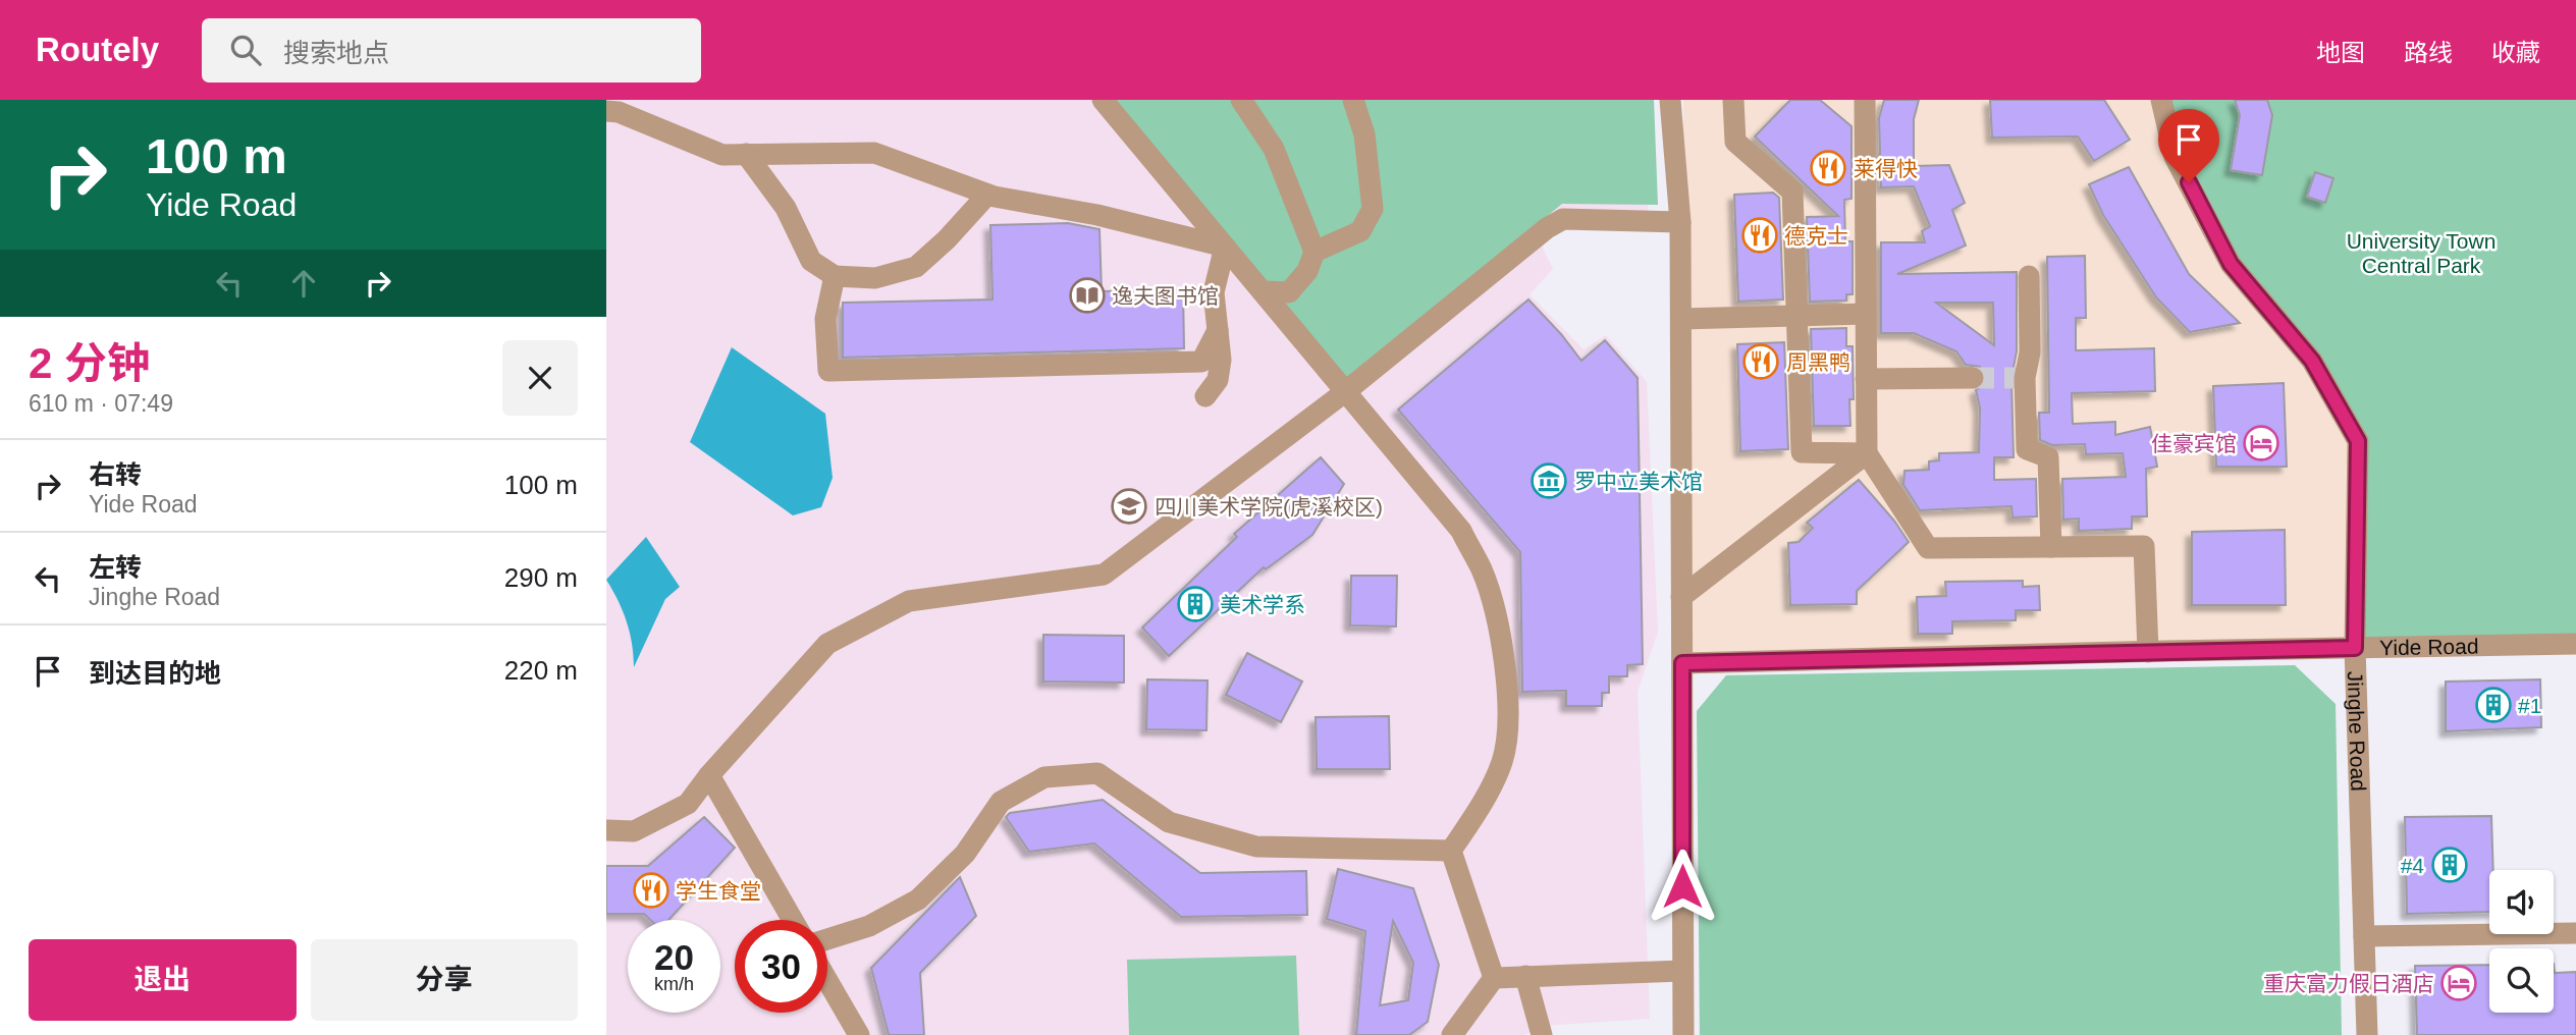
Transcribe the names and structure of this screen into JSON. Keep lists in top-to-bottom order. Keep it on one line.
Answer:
{"streets":{"street":["Yide Road","Jinghe Road"]},"crossings":[["Yide Road","Jinghe Road"]],"parks":["University Town Central Park"],"places":{"restaurant":["莱得快","德克士","周黑鸭","学生食堂"],"library":["逸夫图书馆"],"hotel":["佳豪宾馆","重庆富力假日酒店"],"museum":["罗中立美术馆"],"school or university":["四川美术学院(虎溪校区)"],"building":["美术学系","#1","#4"]},"page":{"header":"Routely","search":"搜索地点","nav":["地图","路线","收藏"],"turn":["100 m","Yide Road"],"heading":["2 分钟","610 m · 07:49"],"list":[{"name":"右转","note":"Yide Road","value":"100 m"},{"name":"左转","note":"Jinghe Road","value":"290 m"},{"name":"到达目的地","value":"220 m"}],"speed":"20 km/h","limit":"30","buttons":["退出","分享"]}}
